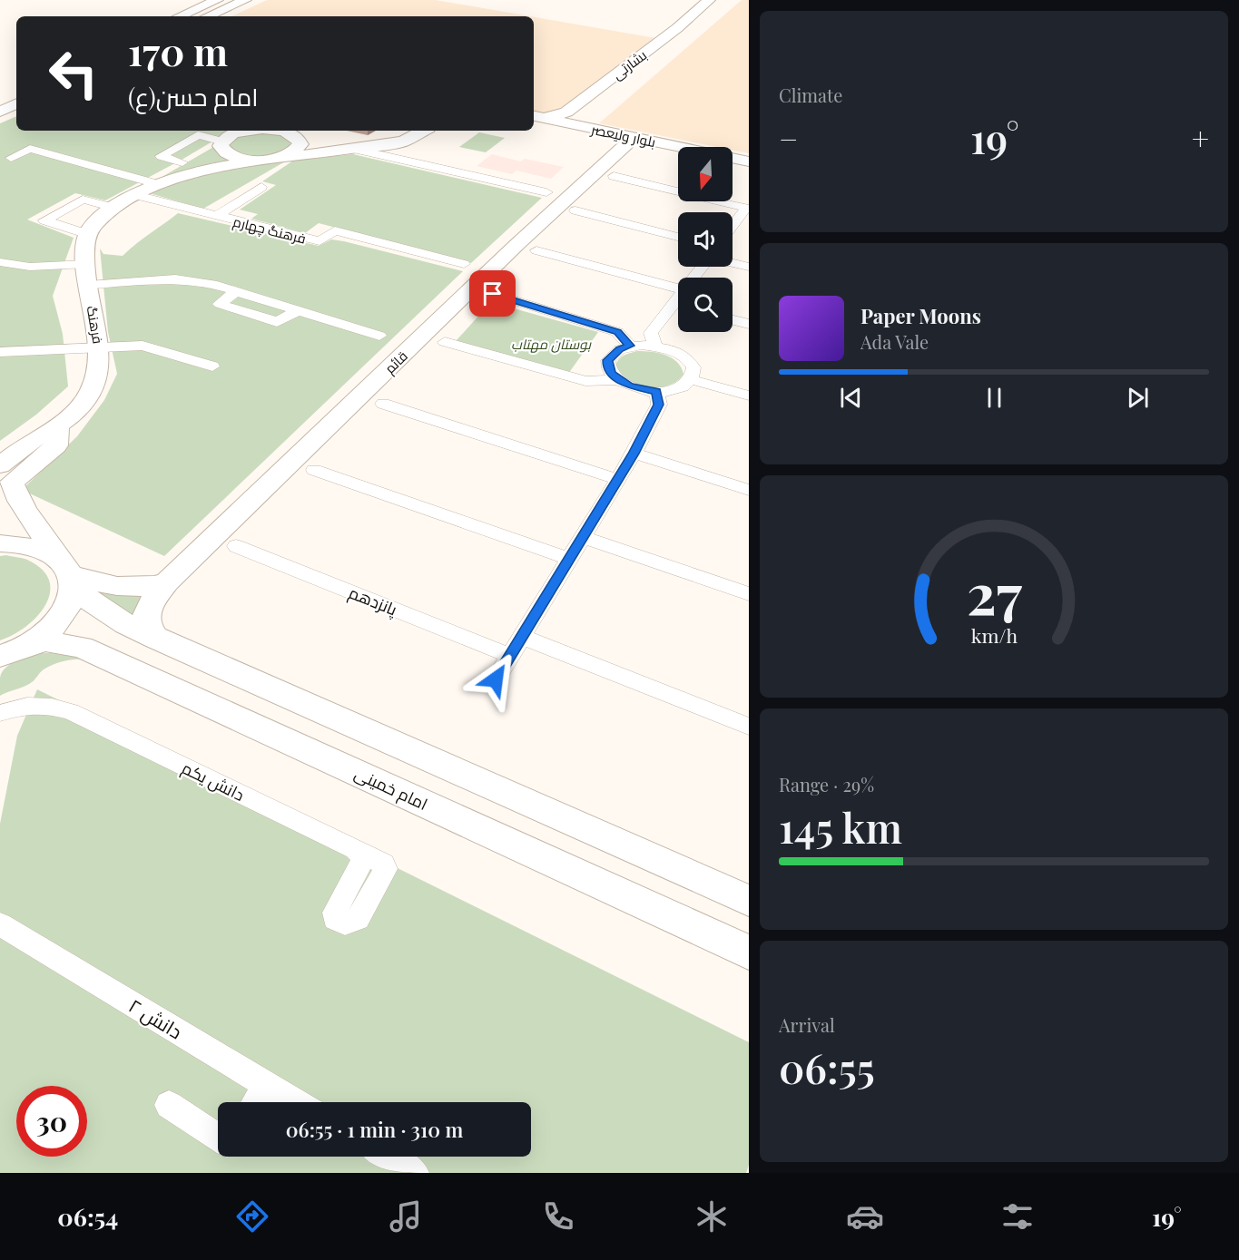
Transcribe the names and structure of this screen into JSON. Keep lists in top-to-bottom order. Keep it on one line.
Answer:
{"streets":{"street":["بشارتی","بلوار ولیعصر","فرهنگ چهارم","فرهنگ","قائم","پانزدهم","دانش یکم","امام خمینی","دانش ۲"]},"crossings":[["بشارتی","بلوار ولیعصر"],["بلوار ولیعصر","قائم"]],"parks":["بوستان مهتاب"],"north":"bottom","page":{"tile":["Climate",["Range · 29%","145 km"],["Arrival","06:55"]],"turn":["170 m","امام حسن(ع)"],"heat":["−","19°","+"],"song":["Paper Moons","Ada Vale"],"limit":"30","trip":"06:55 · 1 min · 310 m","tabs":["06:54","19°"],"gauge":["27","km/h"]}}
